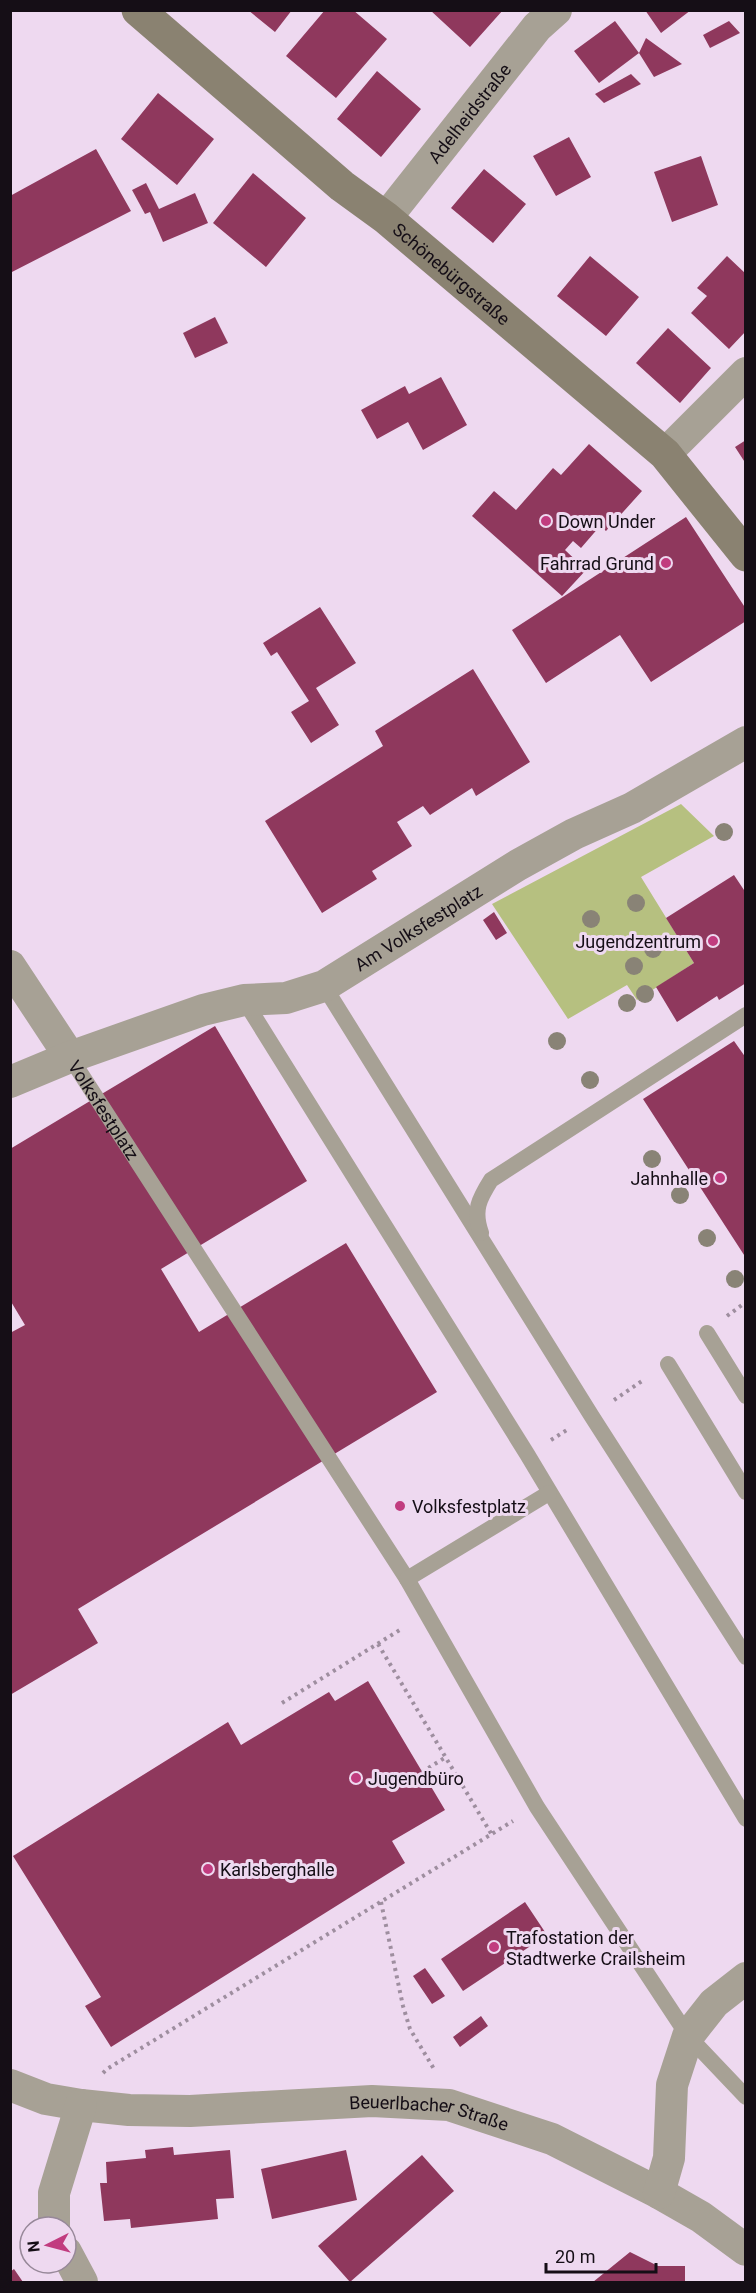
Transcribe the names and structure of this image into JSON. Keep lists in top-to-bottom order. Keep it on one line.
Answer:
{"streets":{"main road":["Schönebürgstraße"],"street":["Adelheidstraße","Am Volksfestplatz","Volksfestplatz","Beuerlbacher Straße"]},"crossings":[["Adelheidstraße","Schönebürgstraße"],["Am Volksfestplatz","Volksfestplatz"]],"places":["Down Under","Fahrrad Grund","Jugendzentrum","Jahnhalle","Volksfestplatz","Jugendbüro","Karlsberghalle","Trafostation der Stadtwerke Crailsheim"],"scale_bar":"20 m","north":"left"}
